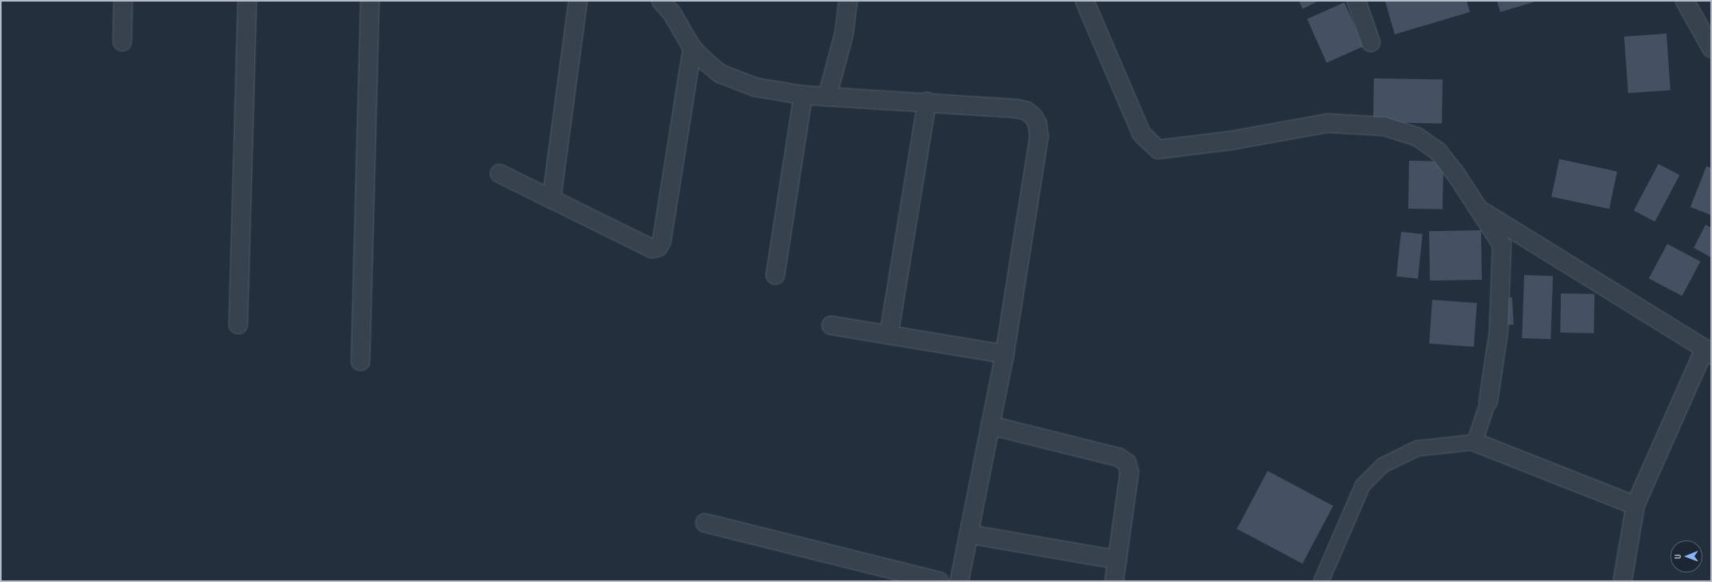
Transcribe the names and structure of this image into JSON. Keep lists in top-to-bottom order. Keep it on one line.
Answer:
{"north":"left"}
